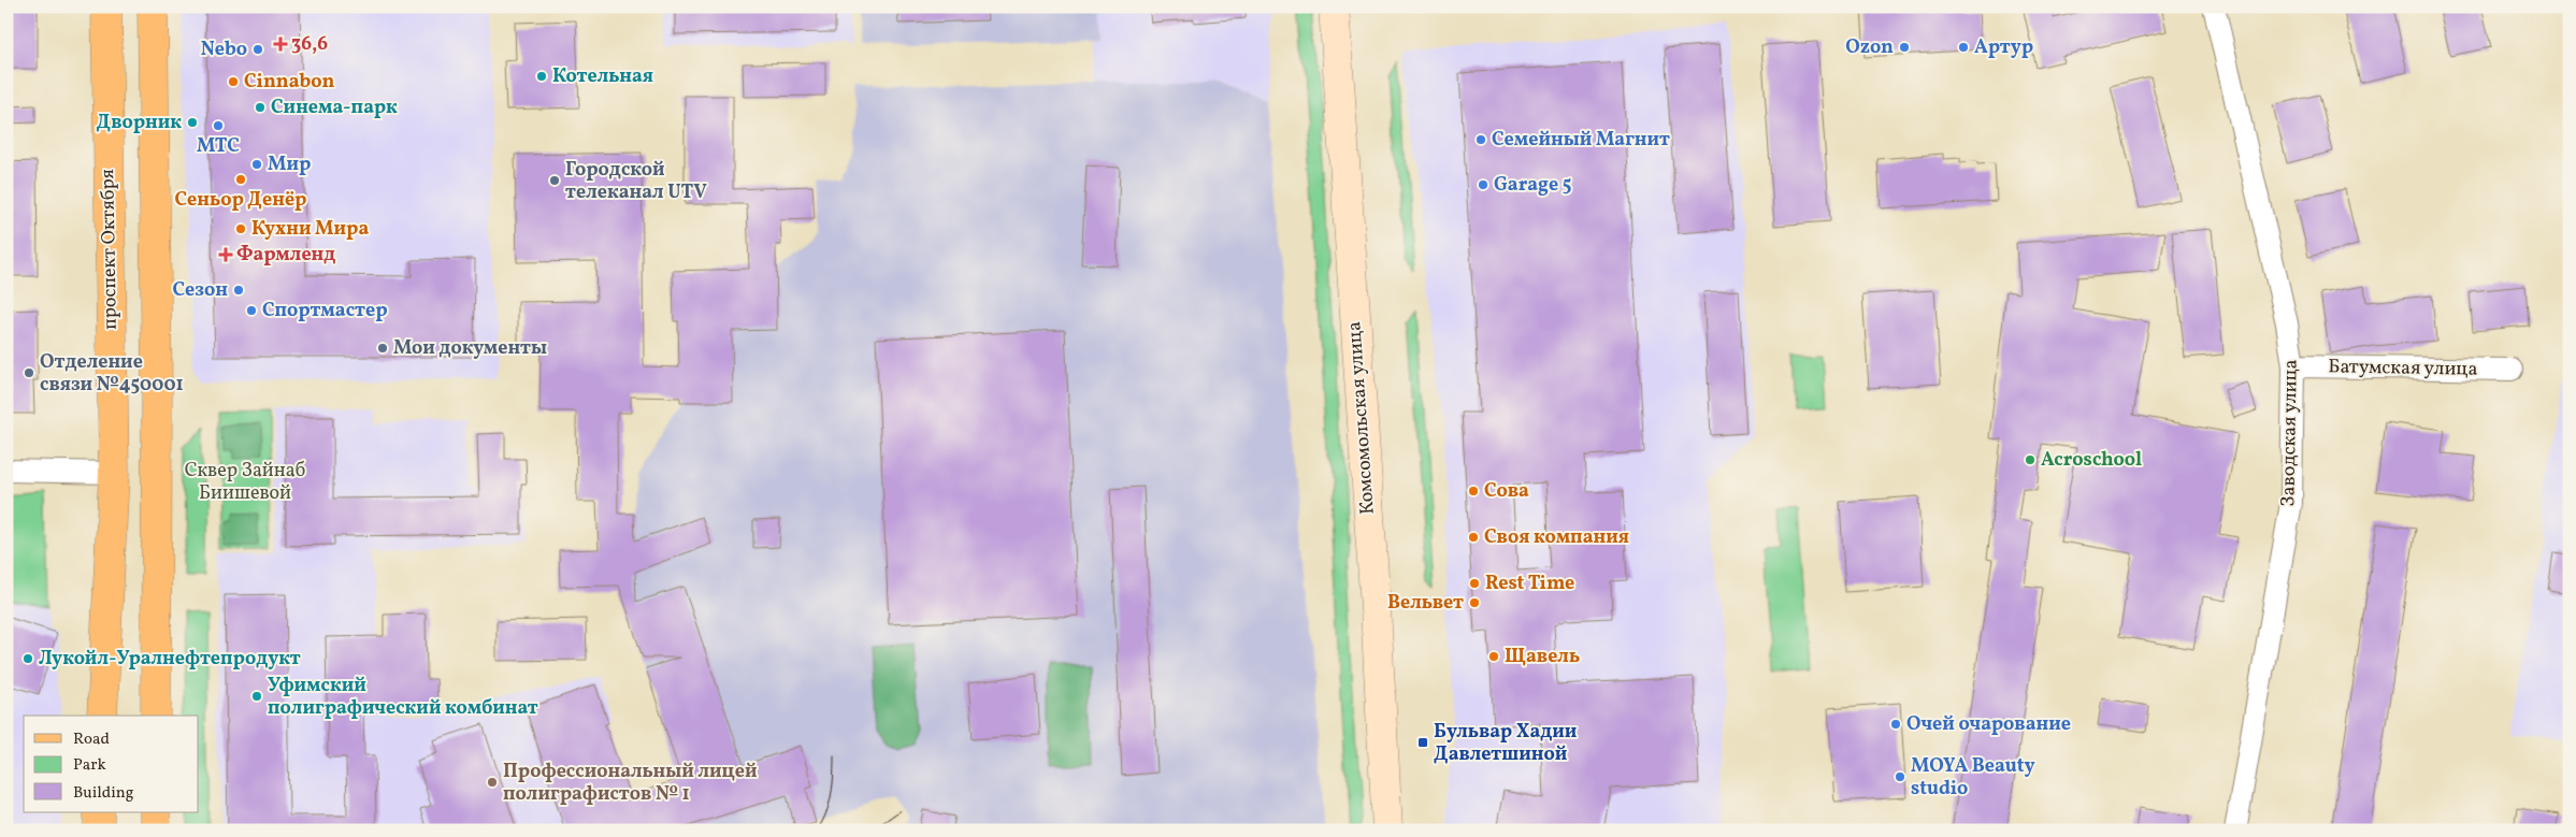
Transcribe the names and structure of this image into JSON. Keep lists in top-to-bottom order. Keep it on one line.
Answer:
{"streets":{"main road":["проспект Октября","Комсомольская улица"],"street":["Батумская улица","Заводская улица"]},"crossings":[["Батумская улица","Заводская улица"]],"parks":["Сквер Зайнаб Биишевой"],"places":{"health":["36,6","Фармленд"],"other":["Ozon","Артур","Nebo","Котельная","Cinnabon","Синема-парк","Дворник","МТС","Семейный Магнит","Мир","Сеньор Денёр","Городской телеканал UTV","Garage 5","Кухни Мира","Сезон","Спортмастер","Мои документы","Отделение связи №450001","Acroschool","Сова","Своя компания","Rest Time","Вельвет","Щавель","Лукойл-Уралнефтепродукт","Уфимский полиграфический комбинат","Очей очарование","MOYA Beauty studio","Профессиональный лицей полиграфистов № 1"],"transit":["Бульвар Хадии Давлетшиной"]},"legend":["Road","Park","Building"]}
